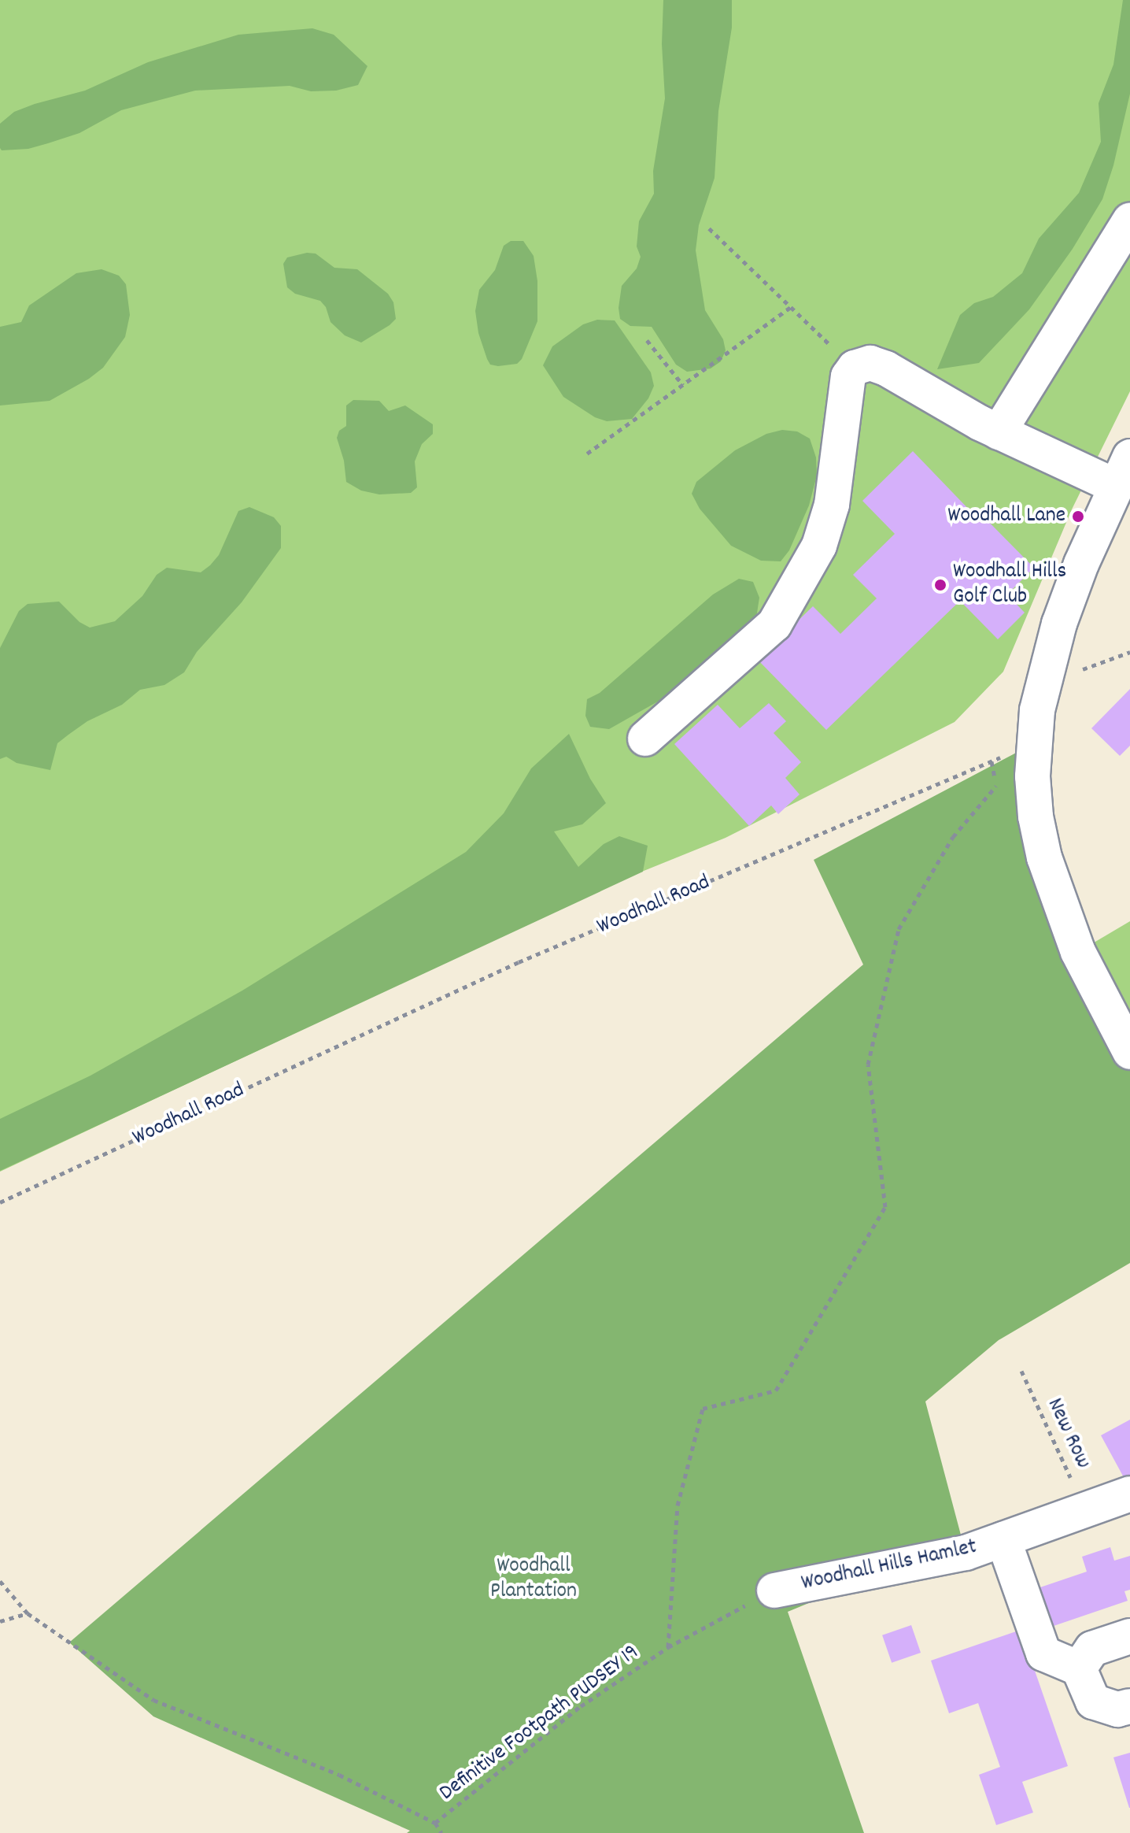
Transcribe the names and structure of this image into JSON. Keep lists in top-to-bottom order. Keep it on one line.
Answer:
{"streets":{"street":["Woodhall Hills Hamlet"],"path":["Woodhall Road","New Row","Definitive Footpath PUDSEY 19"]},"crossings":[["New Row","Woodhall Hills Hamlet"],["Woodhall Hills Hamlet","Definitive Footpath PUDSEY 19"]],"parks":["Woodhall Plantation"],"places":["Woodhall Lane","Woodhall Hills Golf Club"]}
